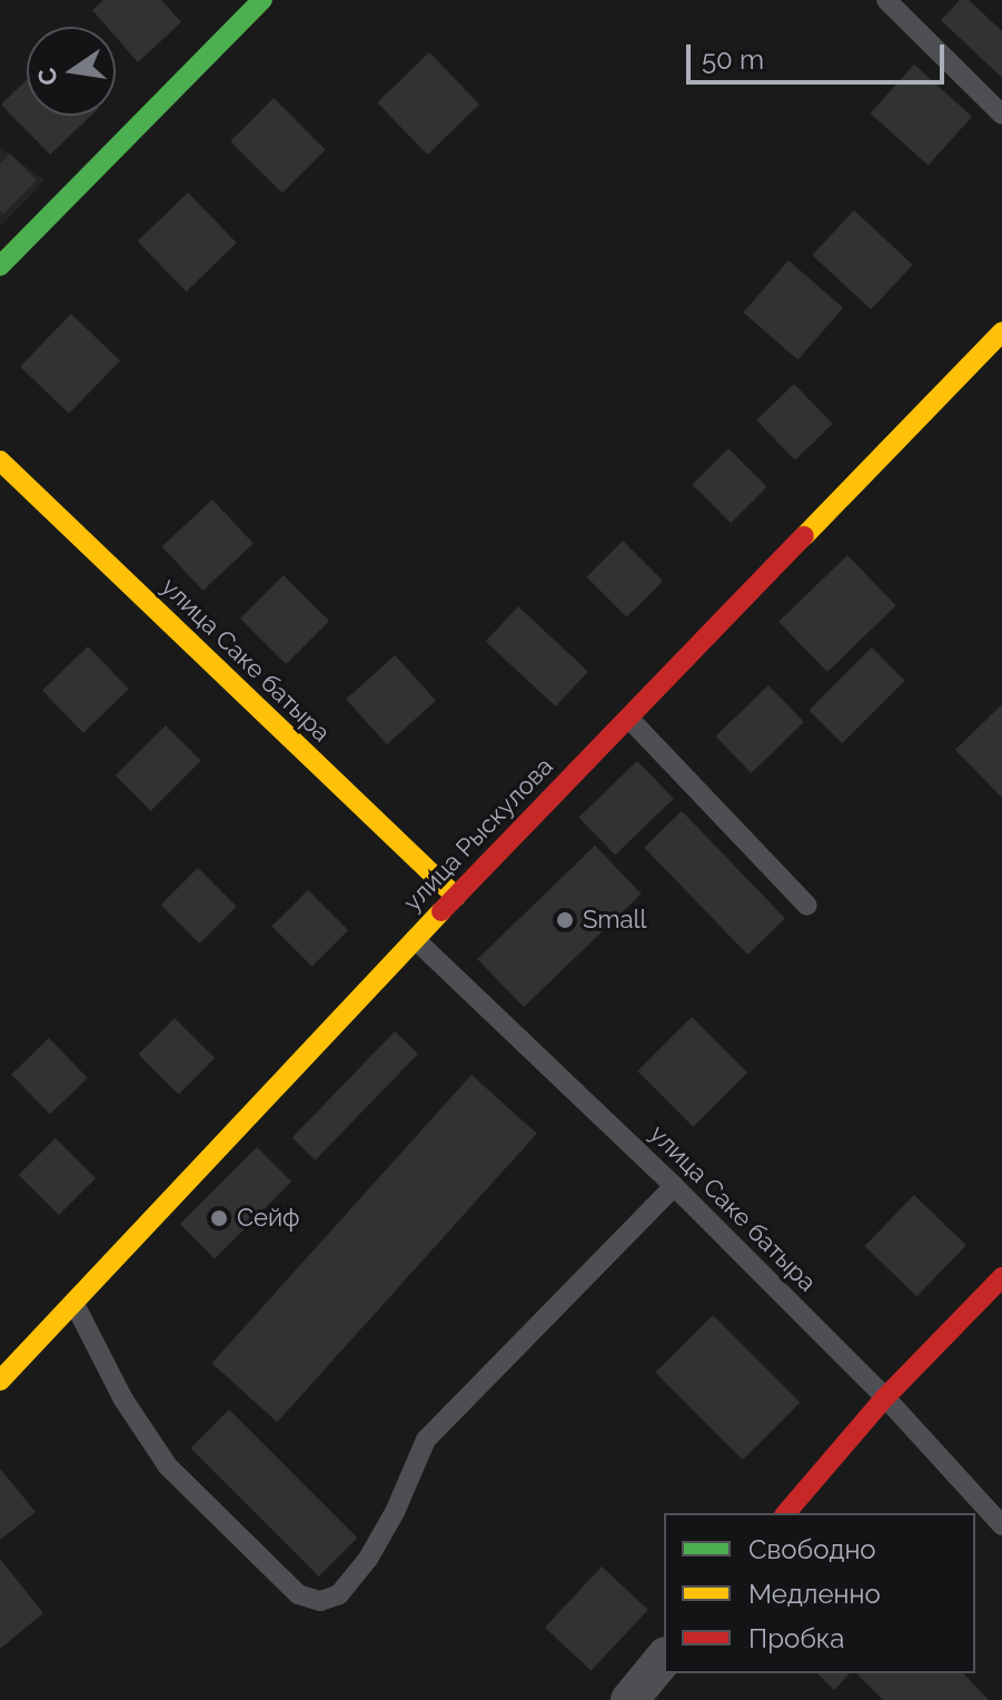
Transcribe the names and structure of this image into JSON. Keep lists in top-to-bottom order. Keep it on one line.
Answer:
{"streets":{"main road":["улица Саке батыра","улица Рыскулова"]},"crossings":[["улица Саке батыра","улица Рыскулова"]],"places":["Small","Сейф"],"legend":["Свободно","Медленно","Пробка"],"scale_bar":"50 m","north":"left"}
